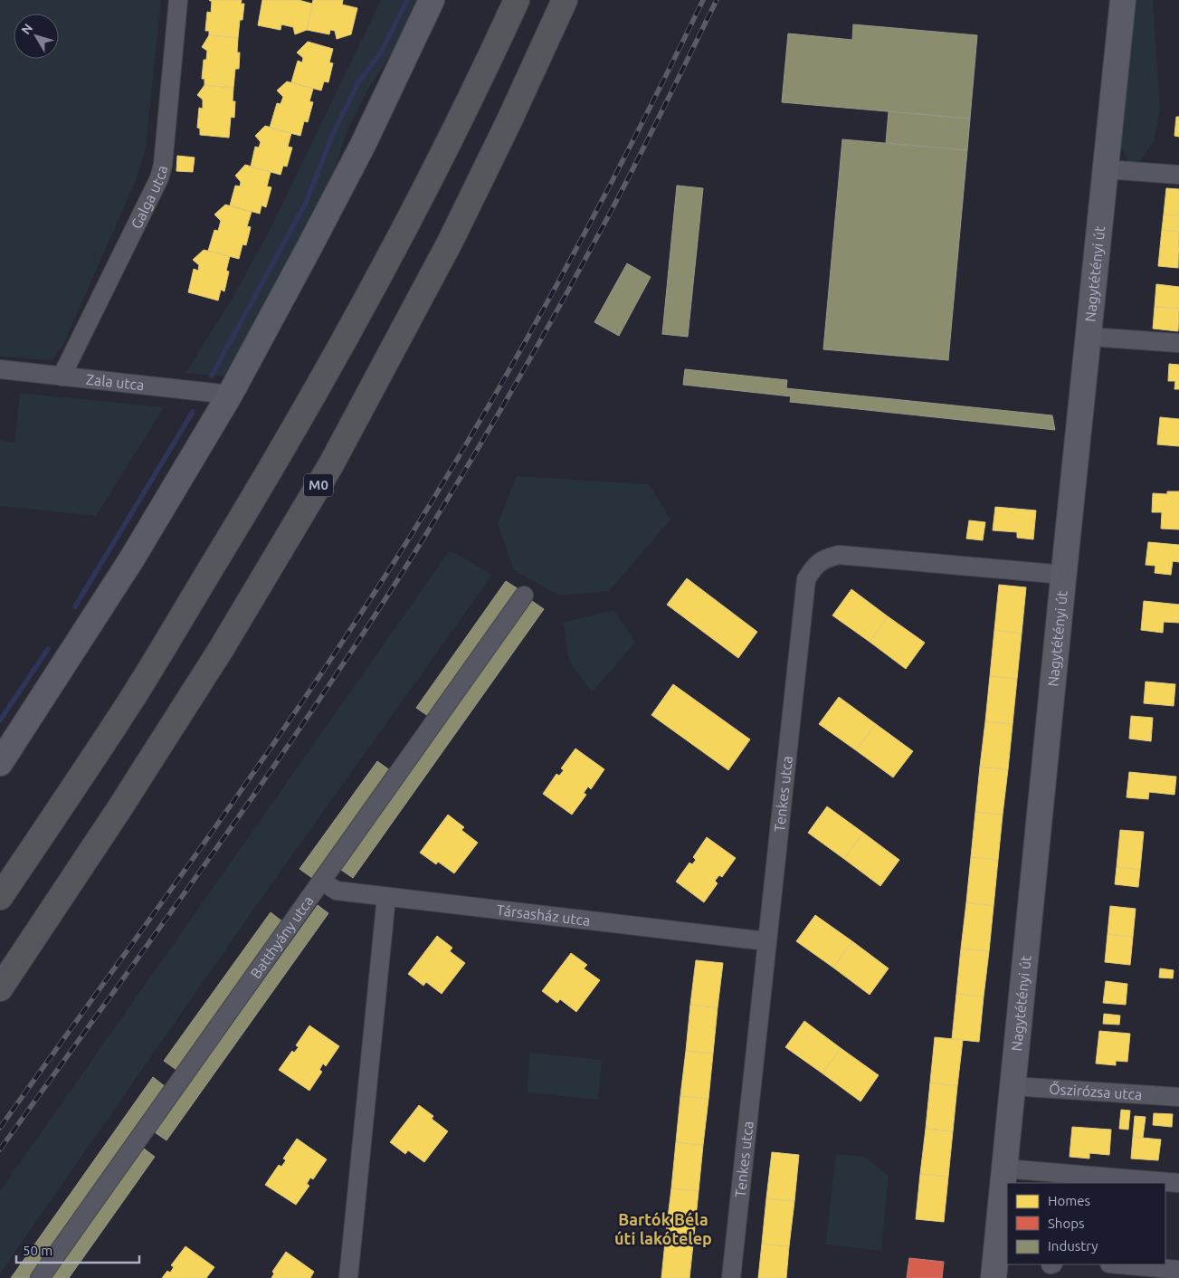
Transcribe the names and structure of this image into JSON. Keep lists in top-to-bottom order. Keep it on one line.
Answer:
{"streets":{"highway":["M0"],"main road":["Nagytétényi út"],"street":["Galga utca","Zala utca","Tenkes utca","Társasház utca","Batthyány utca","Őszirózsa utca"]},"crossings":[["Galga utca","Zala utca"],["Nagytétényi út","Tenkes utca"],["Nagytétényi út","Őszirózsa utca"],["Tenkes utca","Társasház utca"],["Társasház utca","Batthyány utca"]],"districts":["Bartók Béla úti lakótelep"],"legend":["Homes","Shops","Industry"],"scale_bar":"50 m","north":"top left"}
